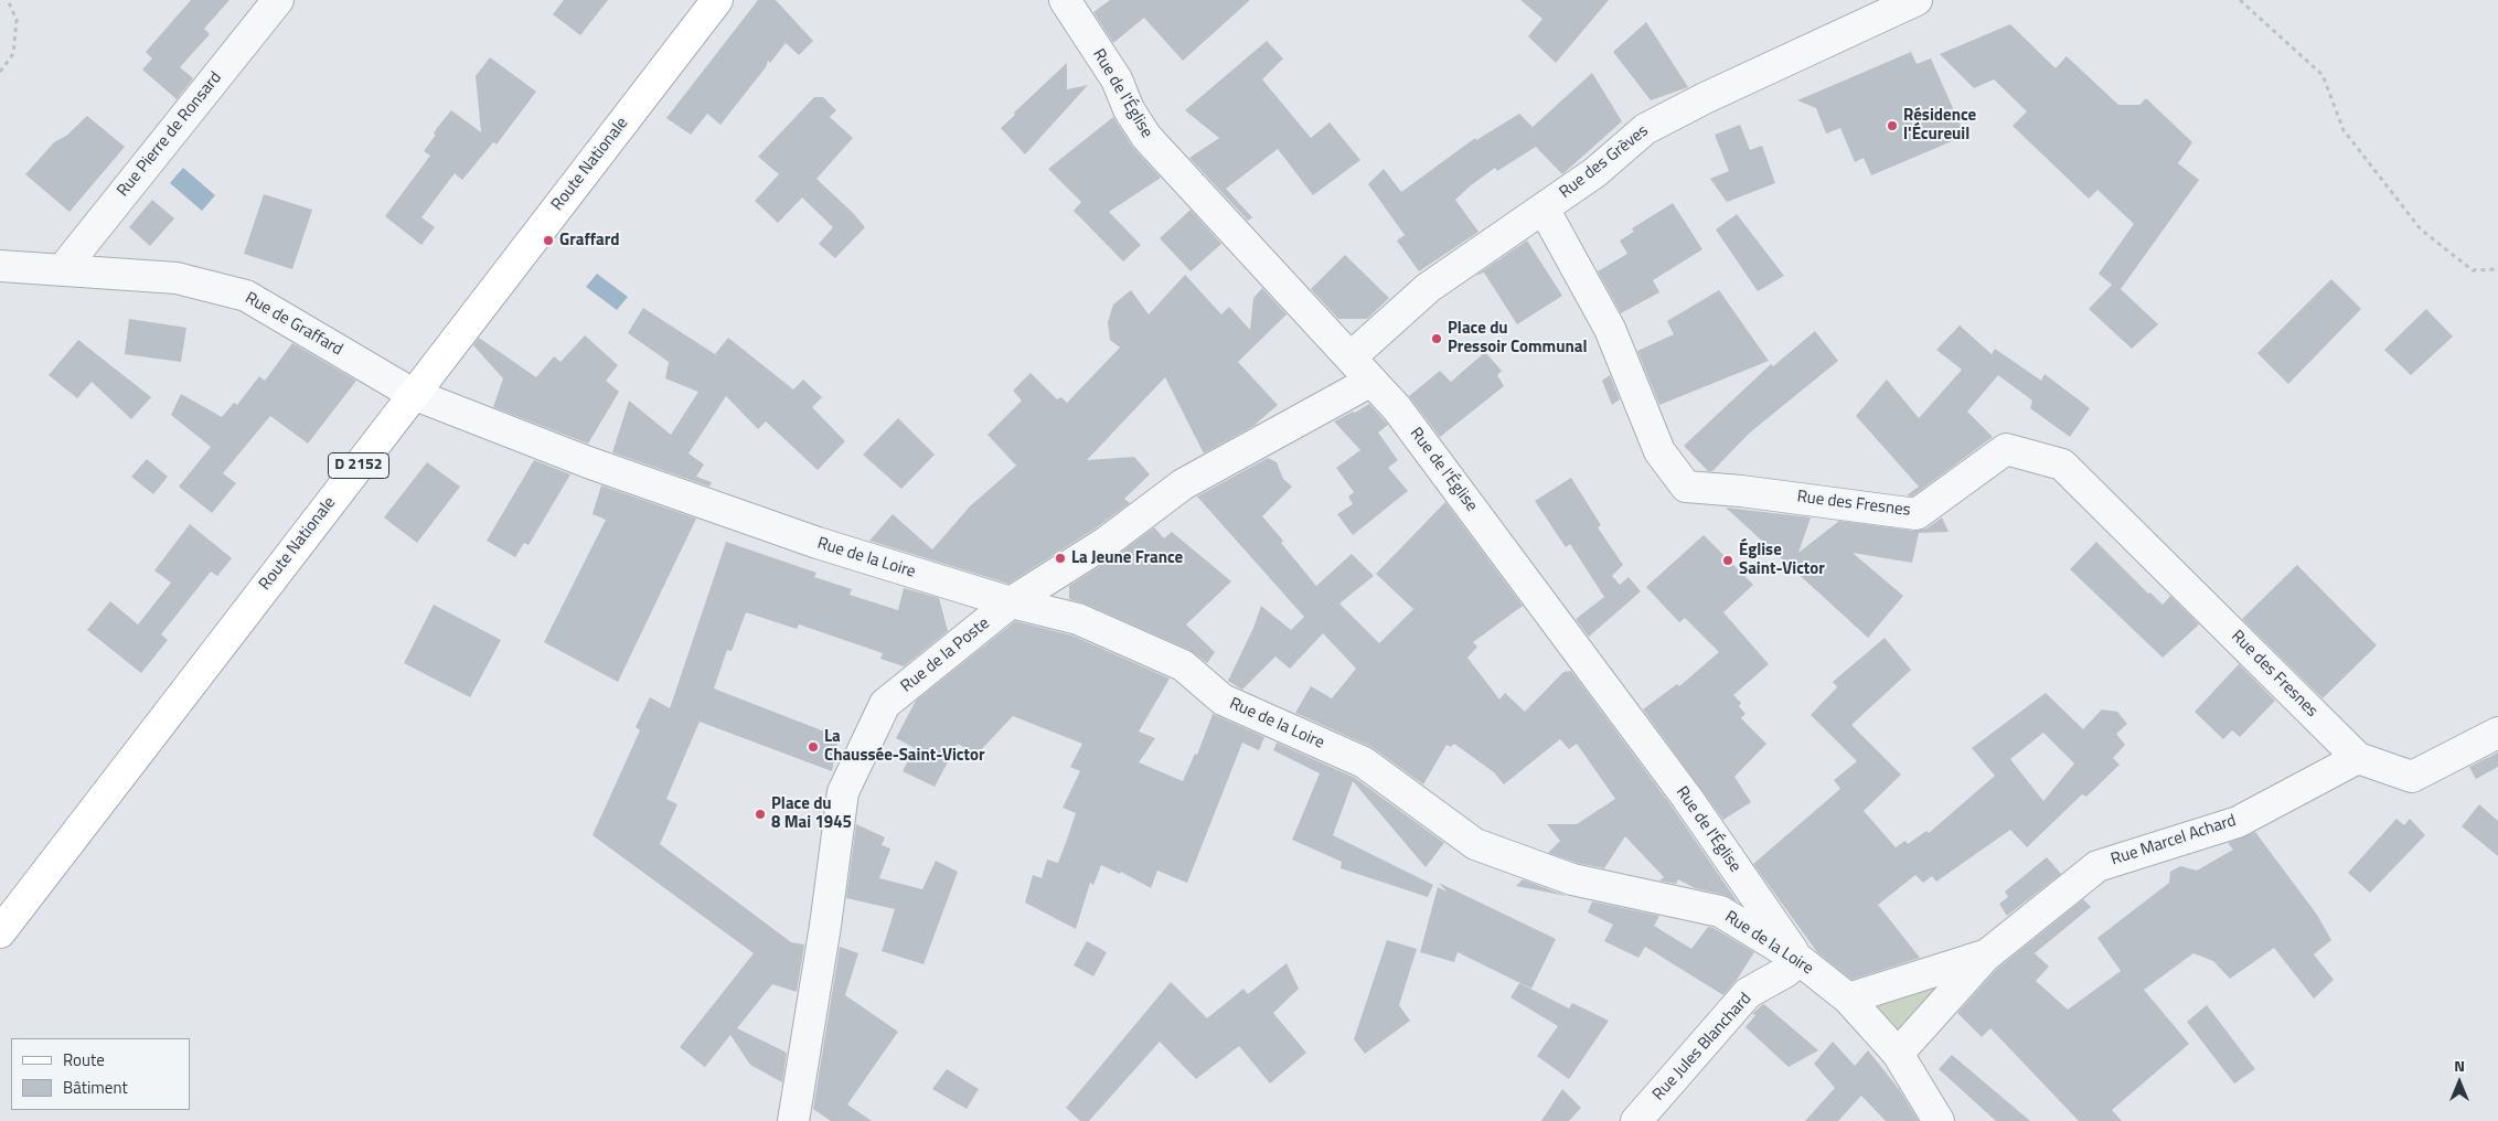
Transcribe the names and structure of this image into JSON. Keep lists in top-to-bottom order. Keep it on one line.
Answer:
{"streets":{"main road":["Route Nationale","D 2152"],"street":["Rue de l'Église","Rue Pierre de Ronsard","Rue des Grèves","Rue de Graffard","Rue des Fresnes","Rue de la Loire","Rue de la Poste","Rue Marcel Achard","Rue Jules Blanchard"]},"crossings":[["Rue de l'Église","Rue des Grèves"],["Rue de l'Église","Rue de la Loire"],["Rue de l'Église","Rue de la Poste"],["Rue de l'Église","Rue Jules Blanchard"],["Rue Pierre de Ronsard","Rue de Graffard"],["Rue des Grèves","Rue des Fresnes"],["Route Nationale","Rue de Graffard"],["Route Nationale","Rue de la Loire"],["Rue de Graffard","Rue de la Loire"],["Rue des Fresnes","Rue Marcel Achard"],["Rue de la Loire","Rue de la Poste"],["Rue de la Loire","Rue Marcel Achard"],["Rue de la Loire","Rue Jules Blanchard"]],"places":["Résidence l'Écureuil","Graffard","Place du Pressoir Communal","La Jeune France","Église Saint-Victor","La Chaussée-Saint-Victor","Place du 8 Mai 1945"],"legend":["Route","Bâtiment"],"north":"top"}
